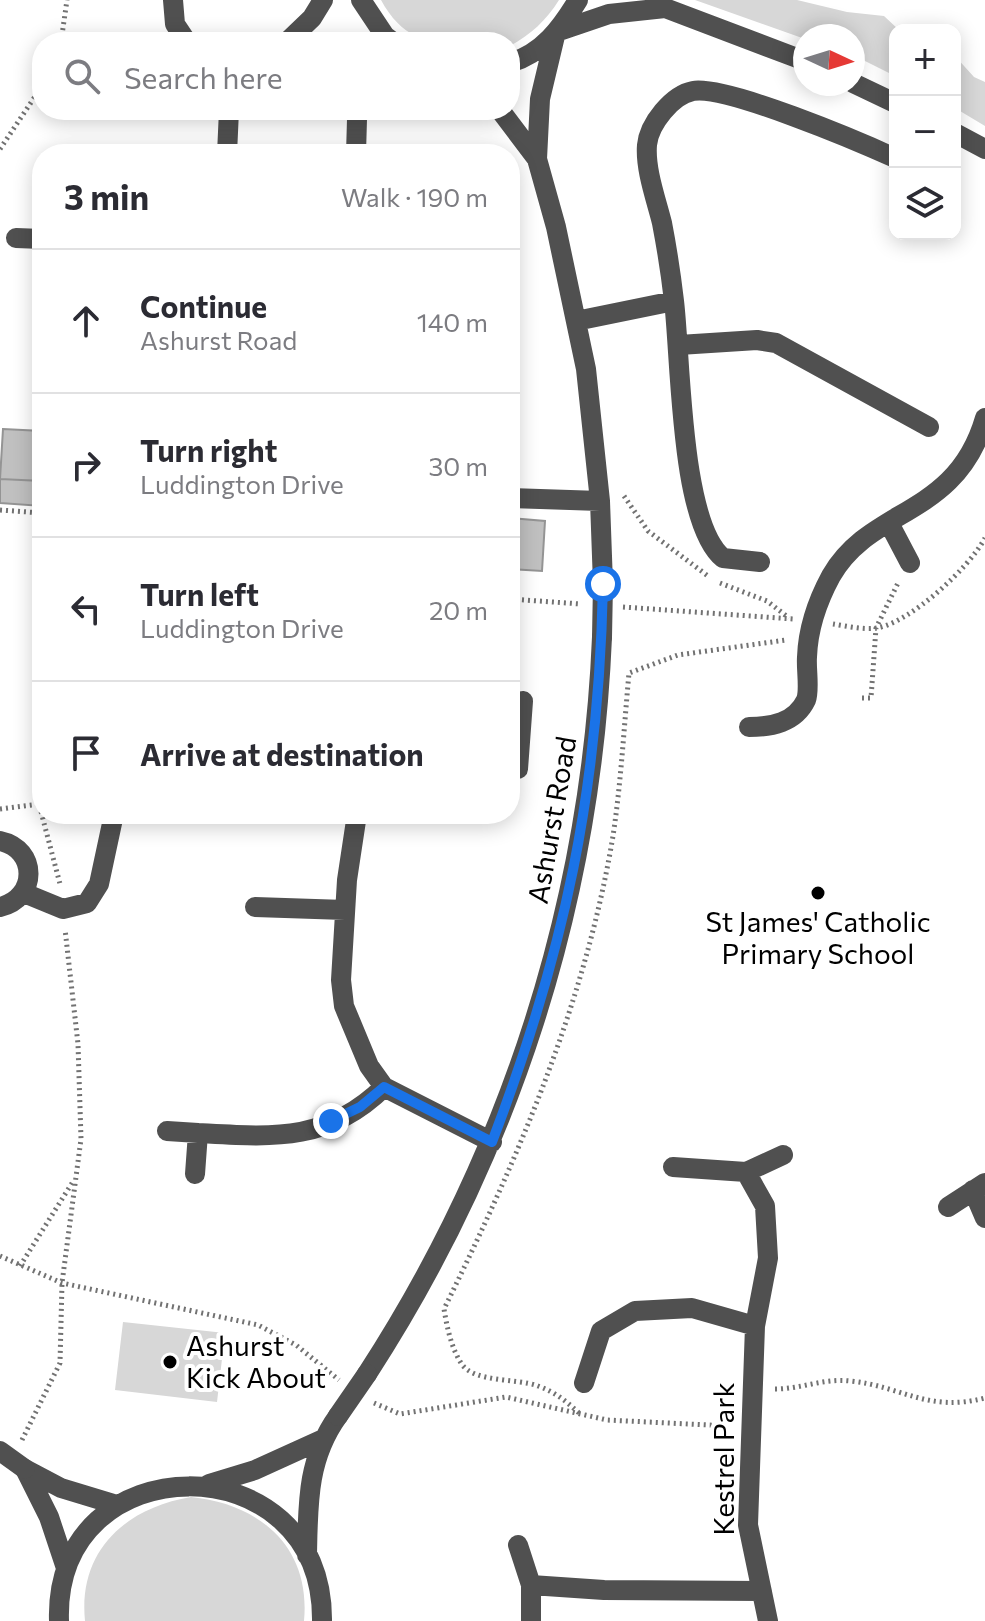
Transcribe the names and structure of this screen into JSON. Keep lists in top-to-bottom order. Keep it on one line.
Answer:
{"streets":{"street":["Ashurst Road","Kestrel Park"]},"places":["St James' Catholic Primary School","Ashurst Kick About"],"north":"right","page":{"map_buttons":["+","−"],"search":"Search here","heading":["3 min","Walk · 190 m"],"list":[["Continue","Ashurst Road","140 m"],["Turn right","Luddington Drive","30 m"],["Turn left","Luddington Drive","20 m"],"Arrive at destination"]}}
